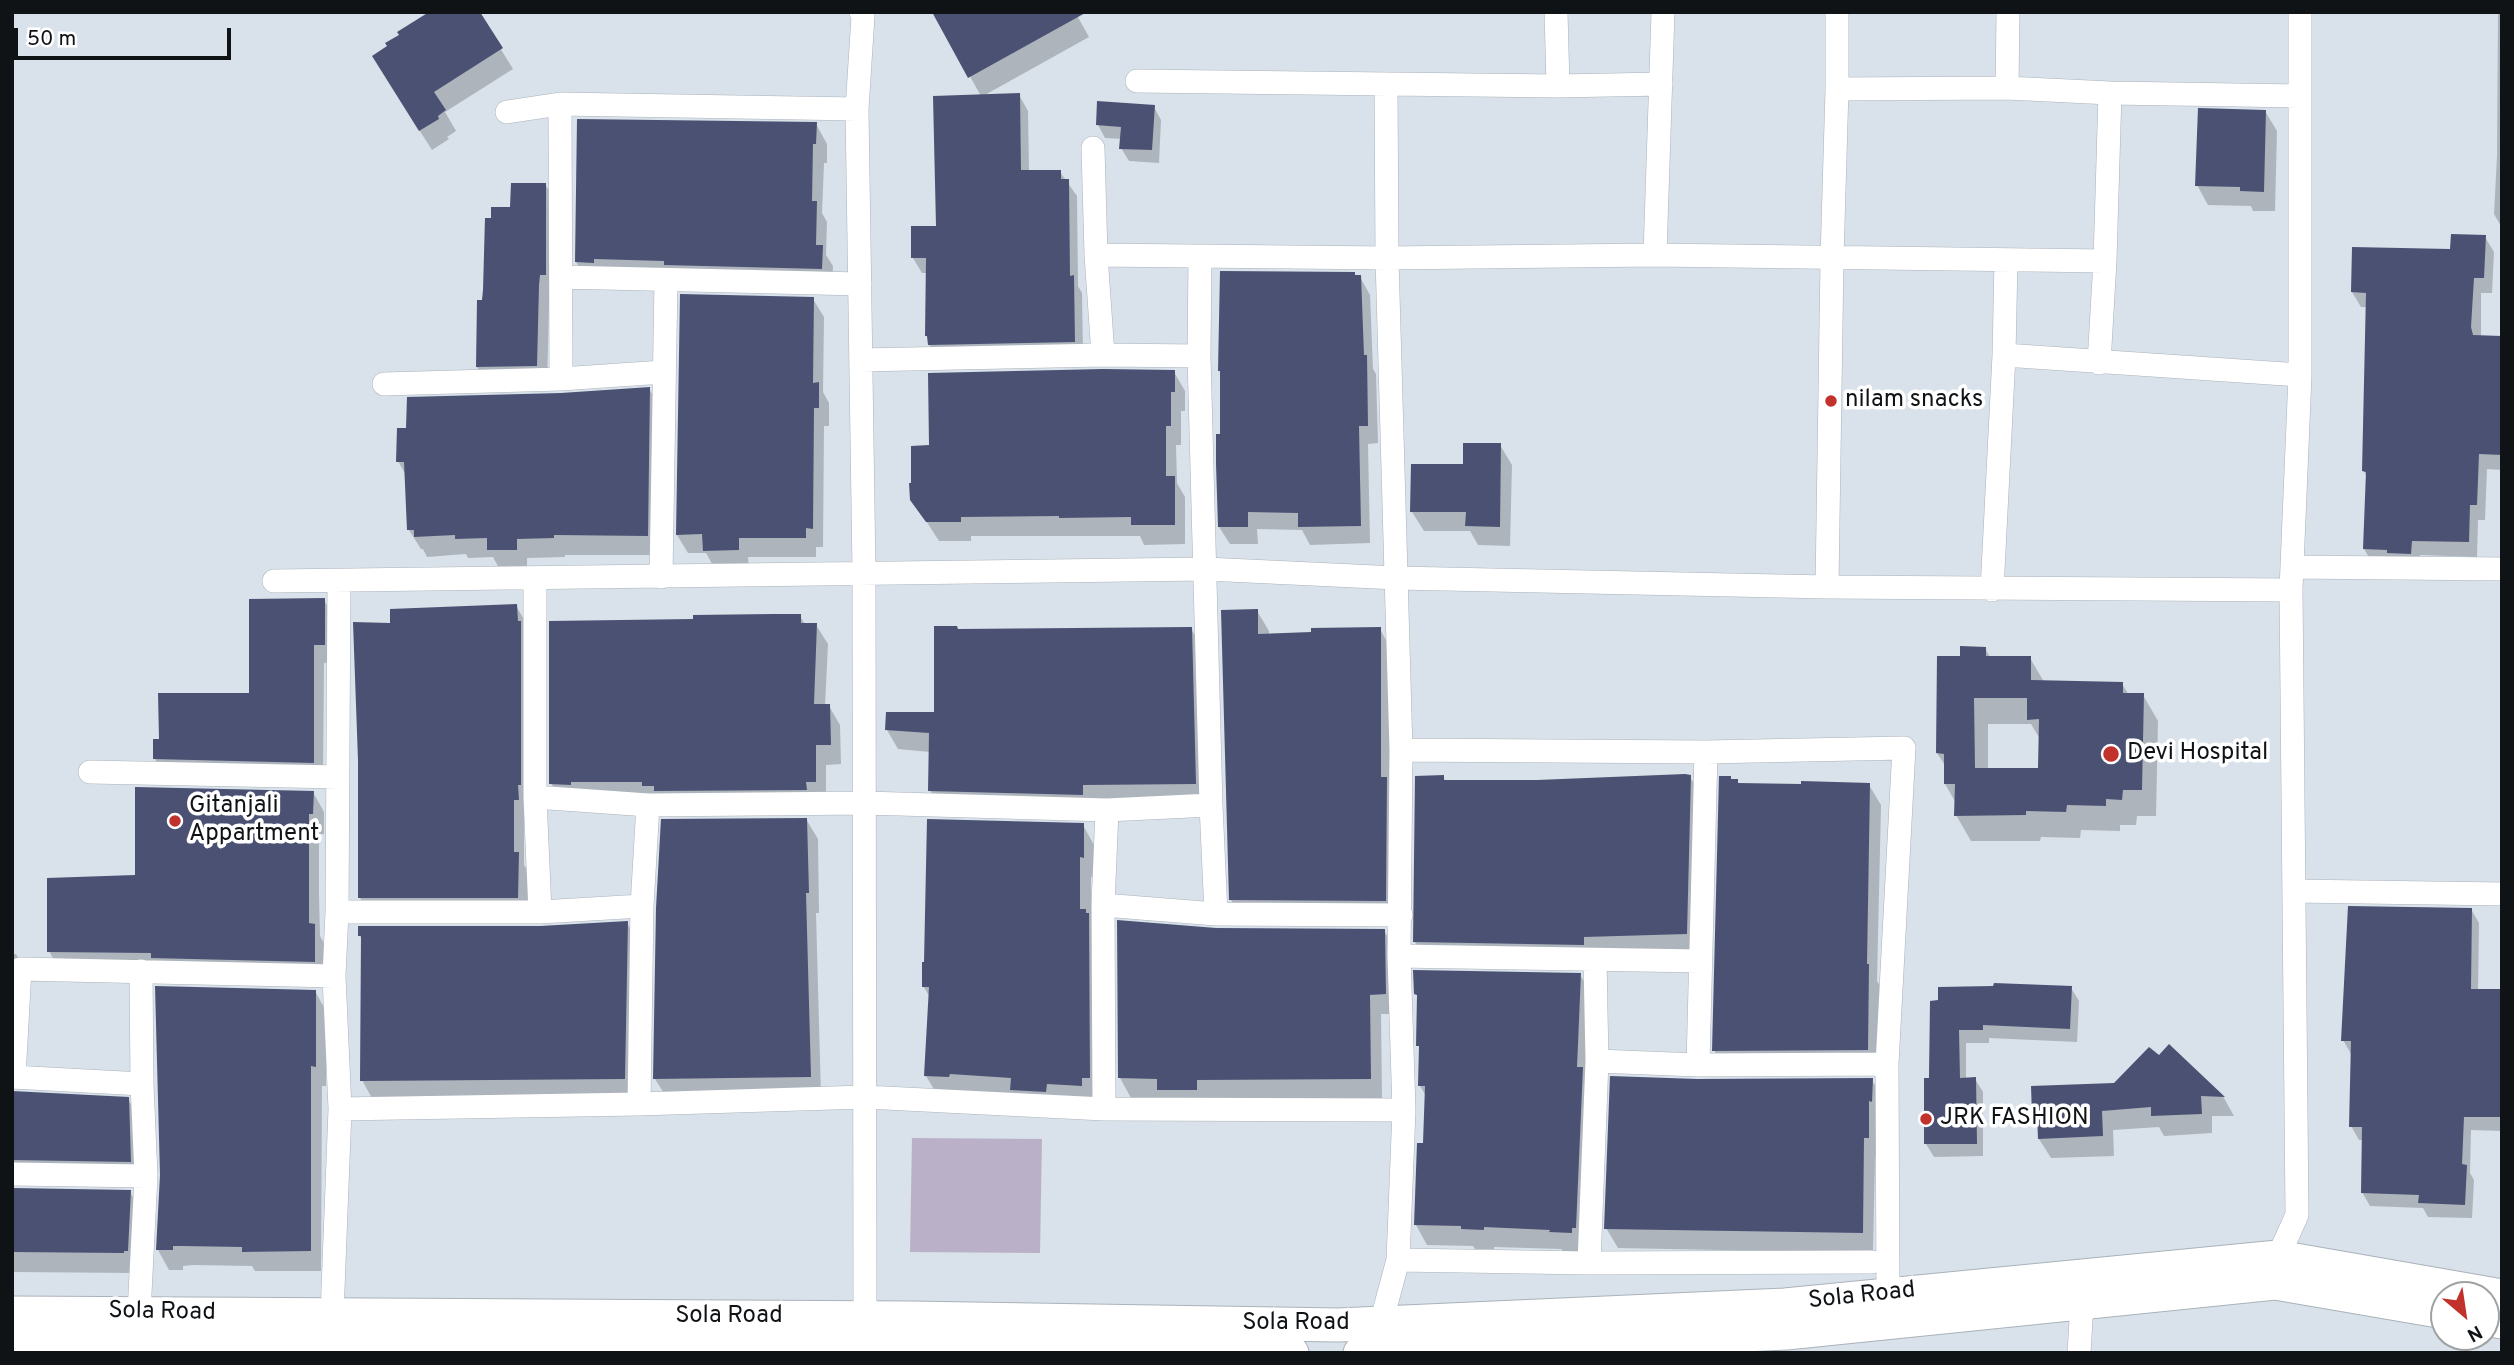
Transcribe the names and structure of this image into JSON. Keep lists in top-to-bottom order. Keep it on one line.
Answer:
{"streets":{"main road":["Sola Road"]},"places":["nilam snacks","Devi Hospital","Gitanjali Appartment","JRK FASHION"],"scale_bar":"50 m","north":"bottom right"}
